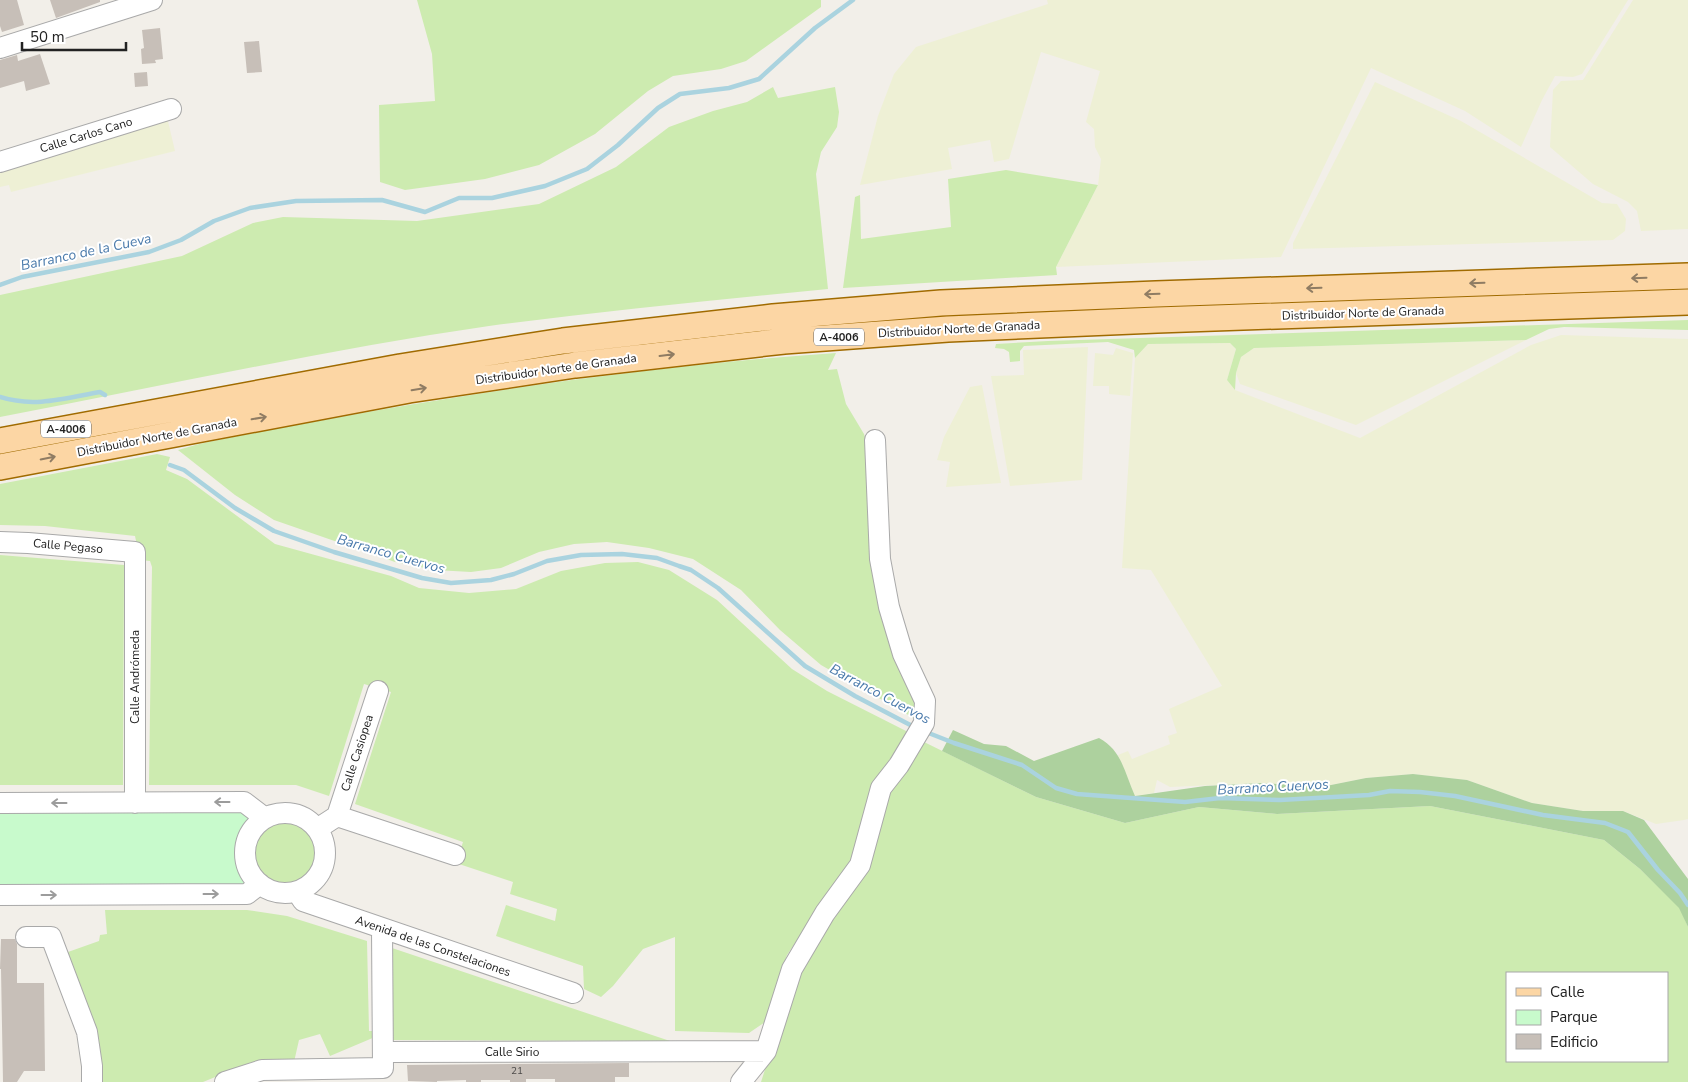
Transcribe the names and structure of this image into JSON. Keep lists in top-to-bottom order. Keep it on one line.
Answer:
{"streets":{"main road":["Distribuidor Norte de Granada","A-4006"],"street":["Calle Carlos Cano","Calle Pegaso","Calle Andrómeda","Calle Casiopea","Avenida de las Constelaciones","Calle Sirio"]},"crossings":[["Calle Pegaso","Calle Andrómeda"]],"water":["Barranco de la Cueva","Barranco Cuervos"],"house_numbers":["21"],"legend":["Calle","Parque","Edificio"],"scale_bar":"50 m"}
